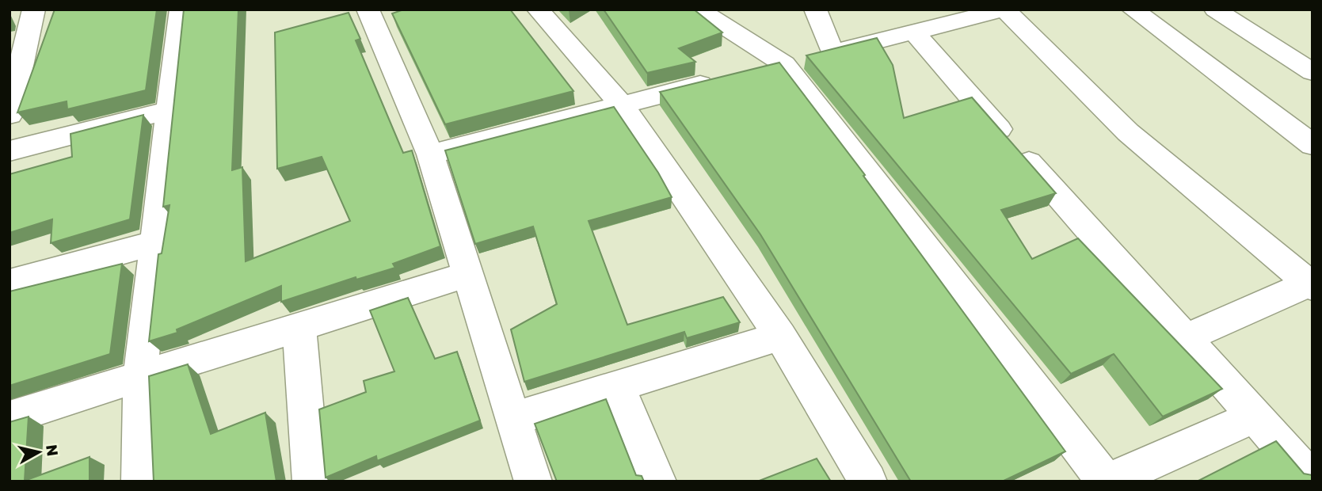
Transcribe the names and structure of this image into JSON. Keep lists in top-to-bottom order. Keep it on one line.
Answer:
{"north":"right"}
